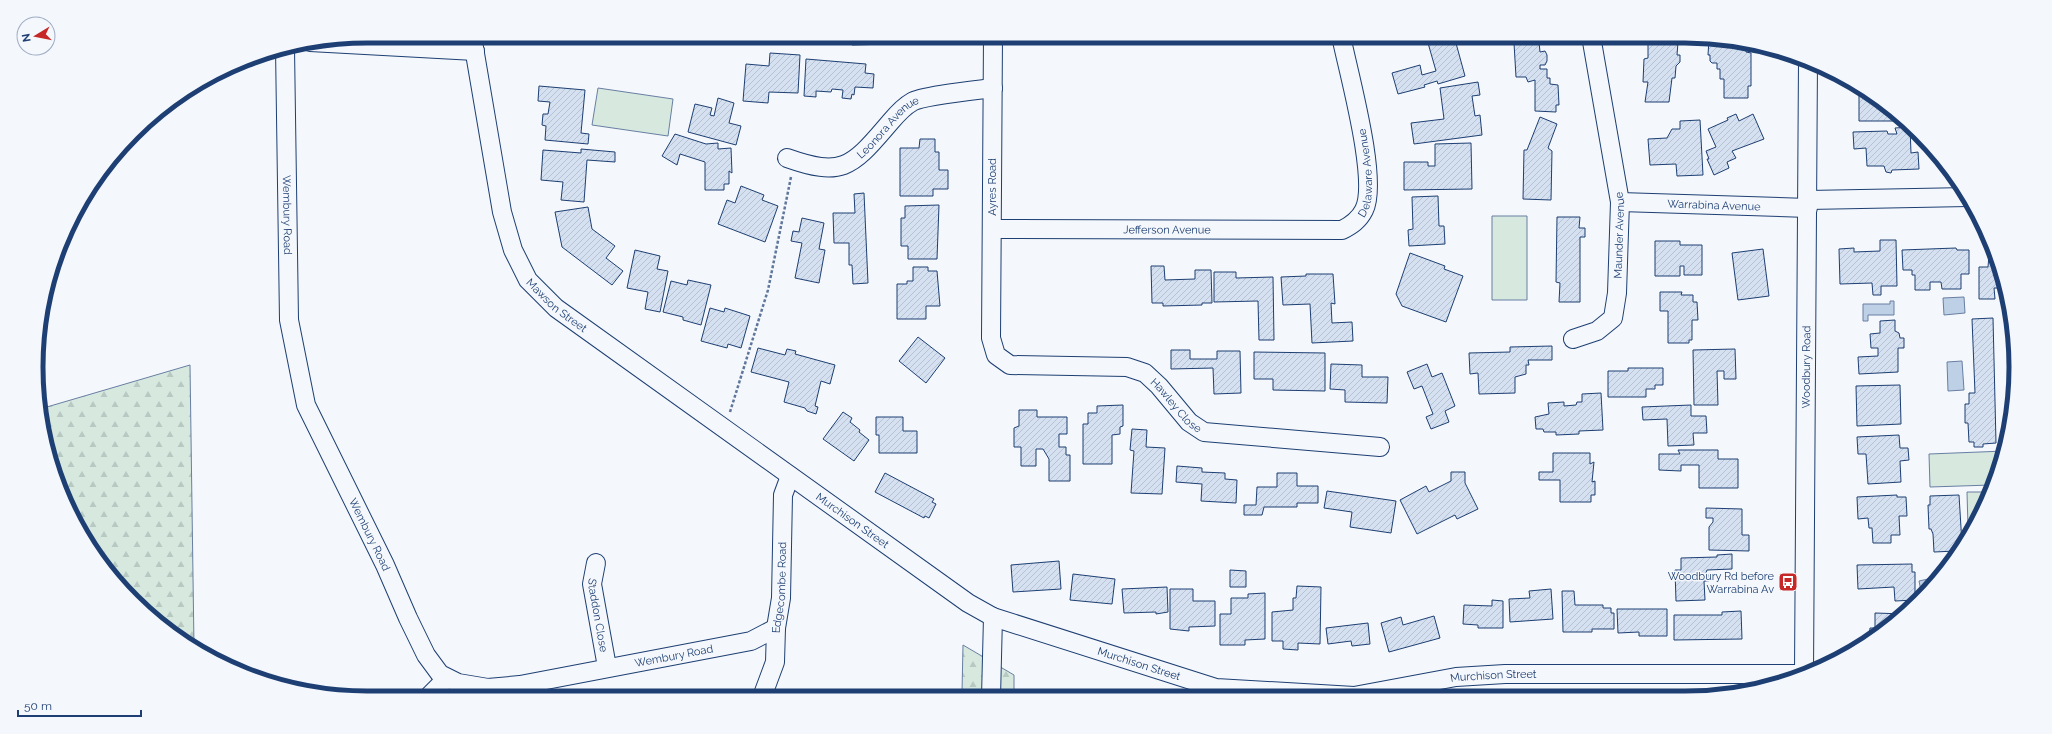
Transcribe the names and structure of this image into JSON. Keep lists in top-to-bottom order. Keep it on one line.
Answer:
{"streets":{"street":["Leonora Avenue","Delaware Avenue","Ayres Road","Warrabina Avenue","Wembury Road","Jefferson Avenue","Maunder Avenue","Mawson Street","Woodbury Road","Hawley Close","Murchison Street","Edgecombe Road","Staddon Close"]},"crossings":[["Leonora Avenue","Ayres Road"],["Delaware Avenue","Jefferson Avenue"],["Ayres Road","Jefferson Avenue"],["Ayres Road","Hawley Close"],["Warrabina Avenue","Maunder Avenue"],["Warrabina Avenue","Woodbury Road"],["Wembury Road","Edgecombe Road"],["Wembury Road","Staddon Close"],["Mawson Street","Murchison Street"],["Mawson Street","Edgecombe Road"],["Murchison Street","Edgecombe Road"]],"places":{"bus stop":["Woodbury Rd before Warrabina Av"]},"scale_bar":"50 m","north":"left"}
